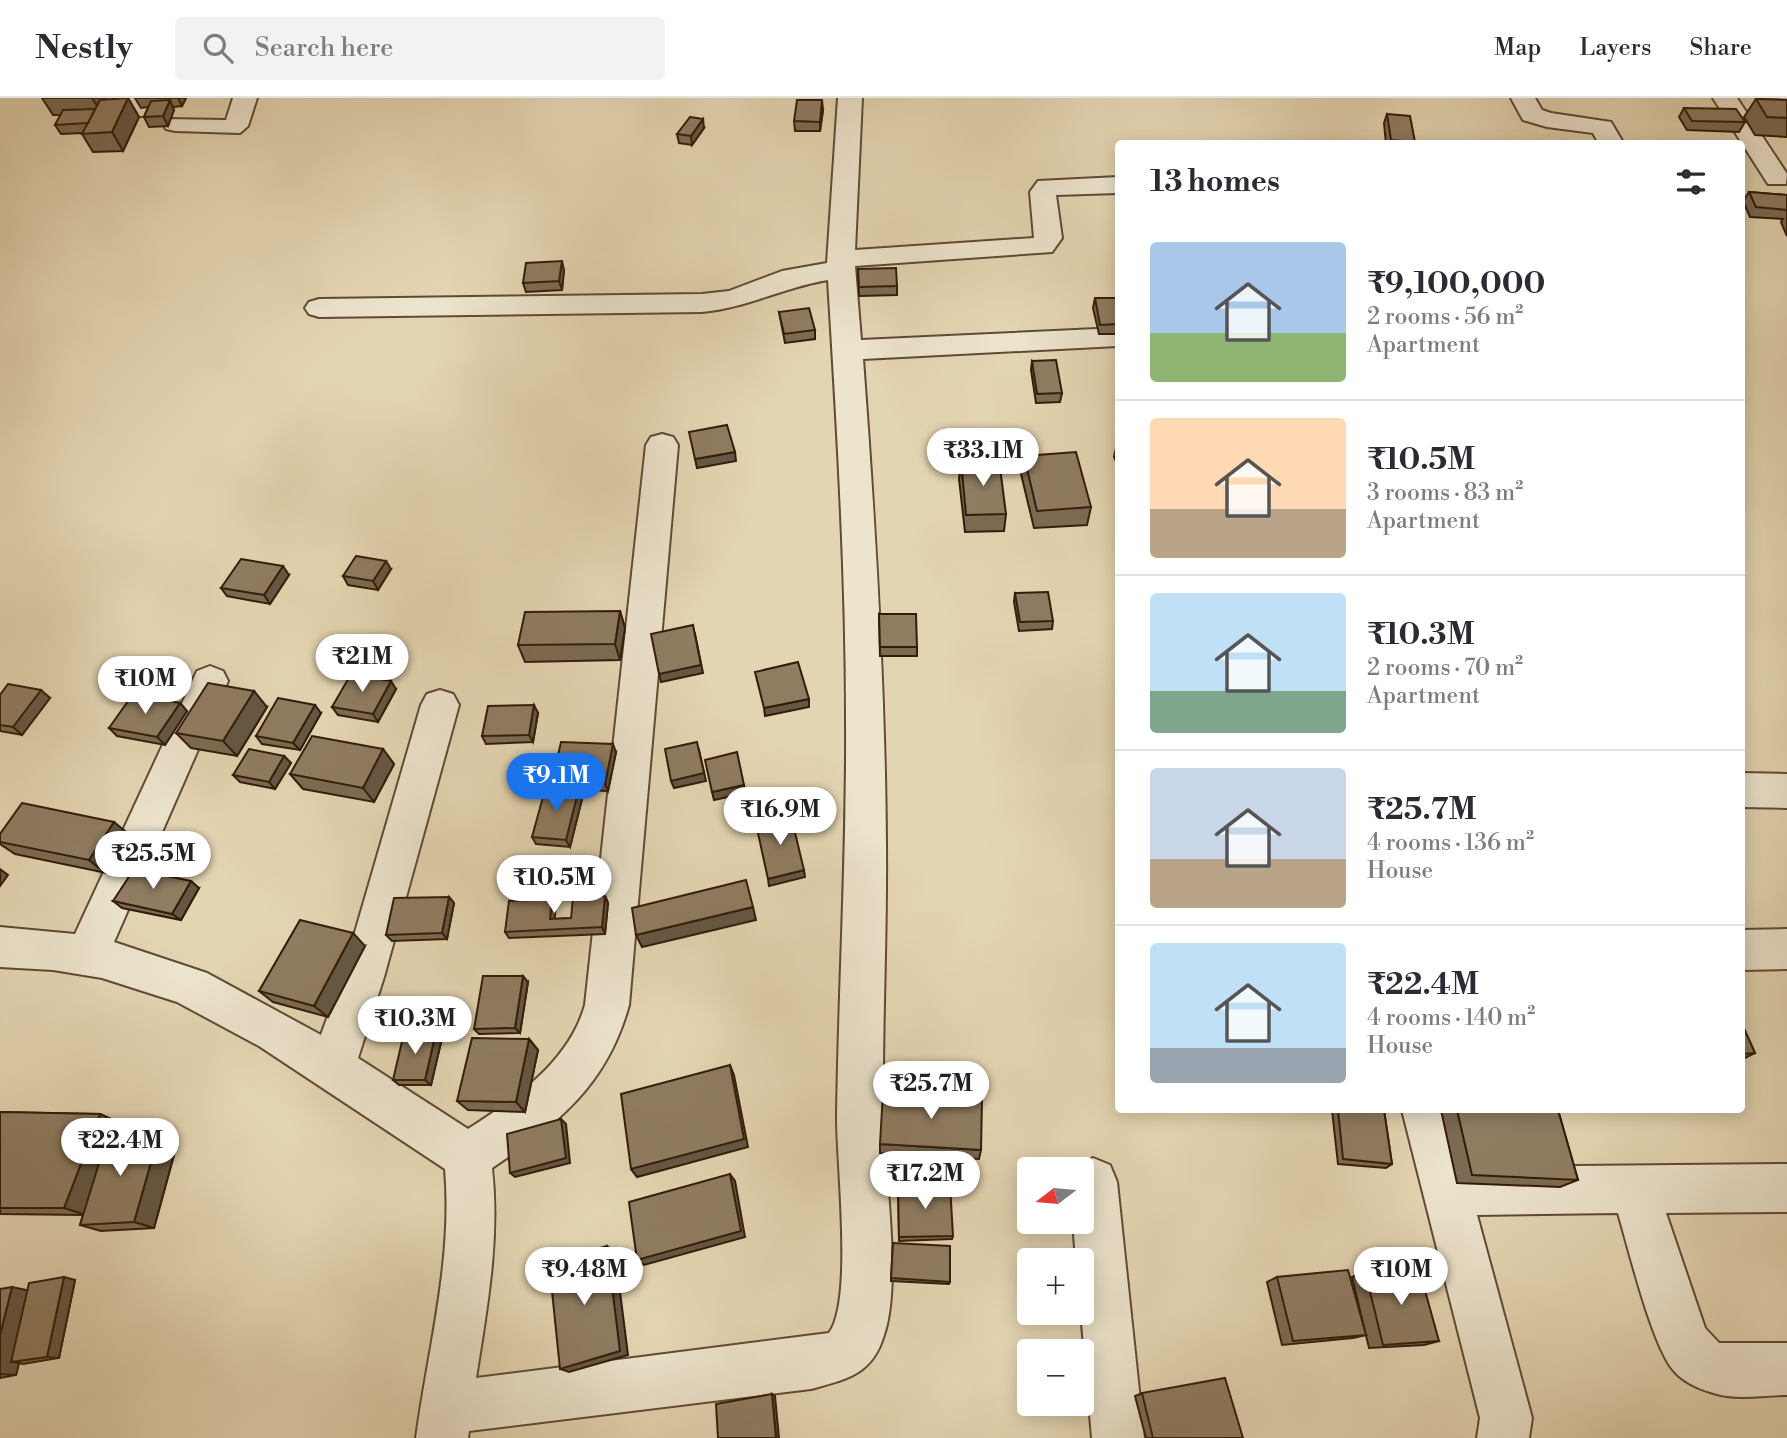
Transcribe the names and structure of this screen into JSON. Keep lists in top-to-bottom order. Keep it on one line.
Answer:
{"north":"left","page":{"header":"Nestly","search":"Search here","nav":["Map","Layers","Share"],"heading":"13 homes","list":[{"name":"₹9,100,000","note":"2 rooms · 56 m² · Apartment"},{"name":"₹10.5M","note":"3 rooms · 83 m² · Apartment"},{"name":"₹10.3M","note":"2 rooms · 70 m² · Apartment"},{"name":"₹25.7M","note":"4 rooms · 136 m² · House"},{"name":"₹22.4M","note":"4 rooms · 140 m² · House"}],"price":["₹33.1M","₹21M","₹10M","₹9.1M","₹16.9M","₹25.5M","₹10.5M","₹10.3M","₹25.7M","₹22.4M","₹17.2M","₹9.48M","₹10M"],"map_buttons":["+","−"]}}
